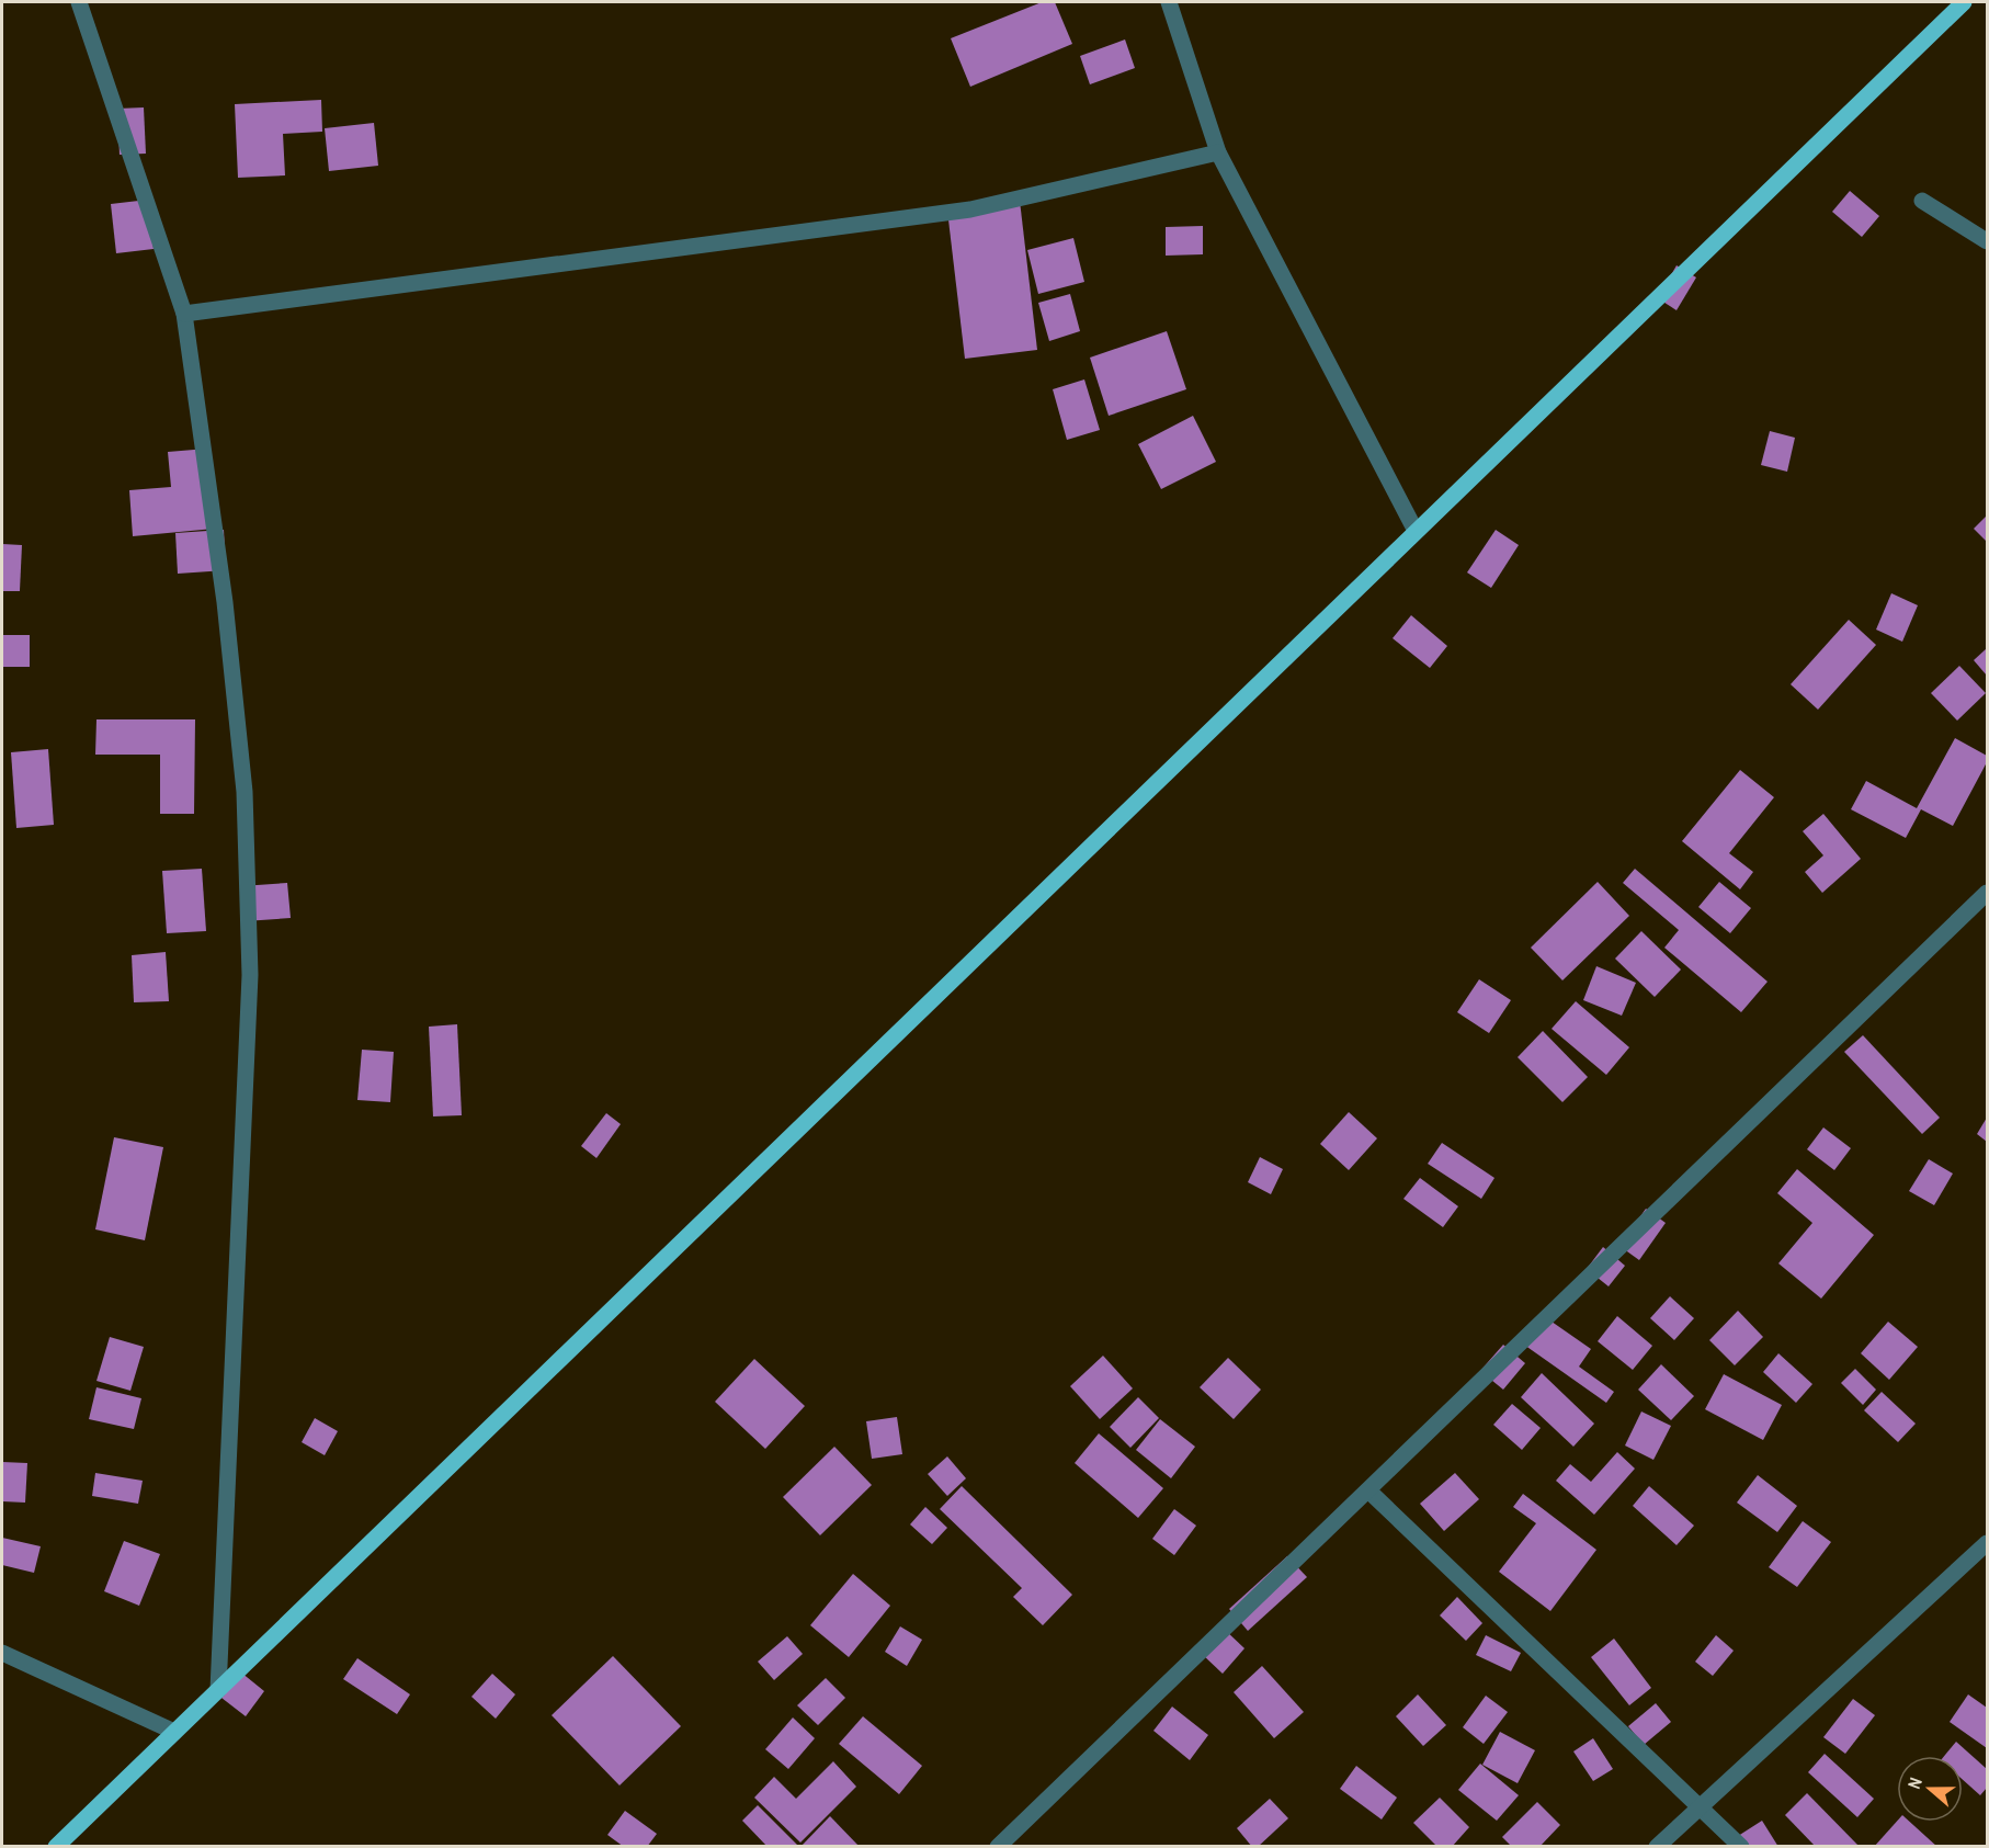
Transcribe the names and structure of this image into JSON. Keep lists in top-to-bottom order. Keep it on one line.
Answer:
{"north":"left"}
